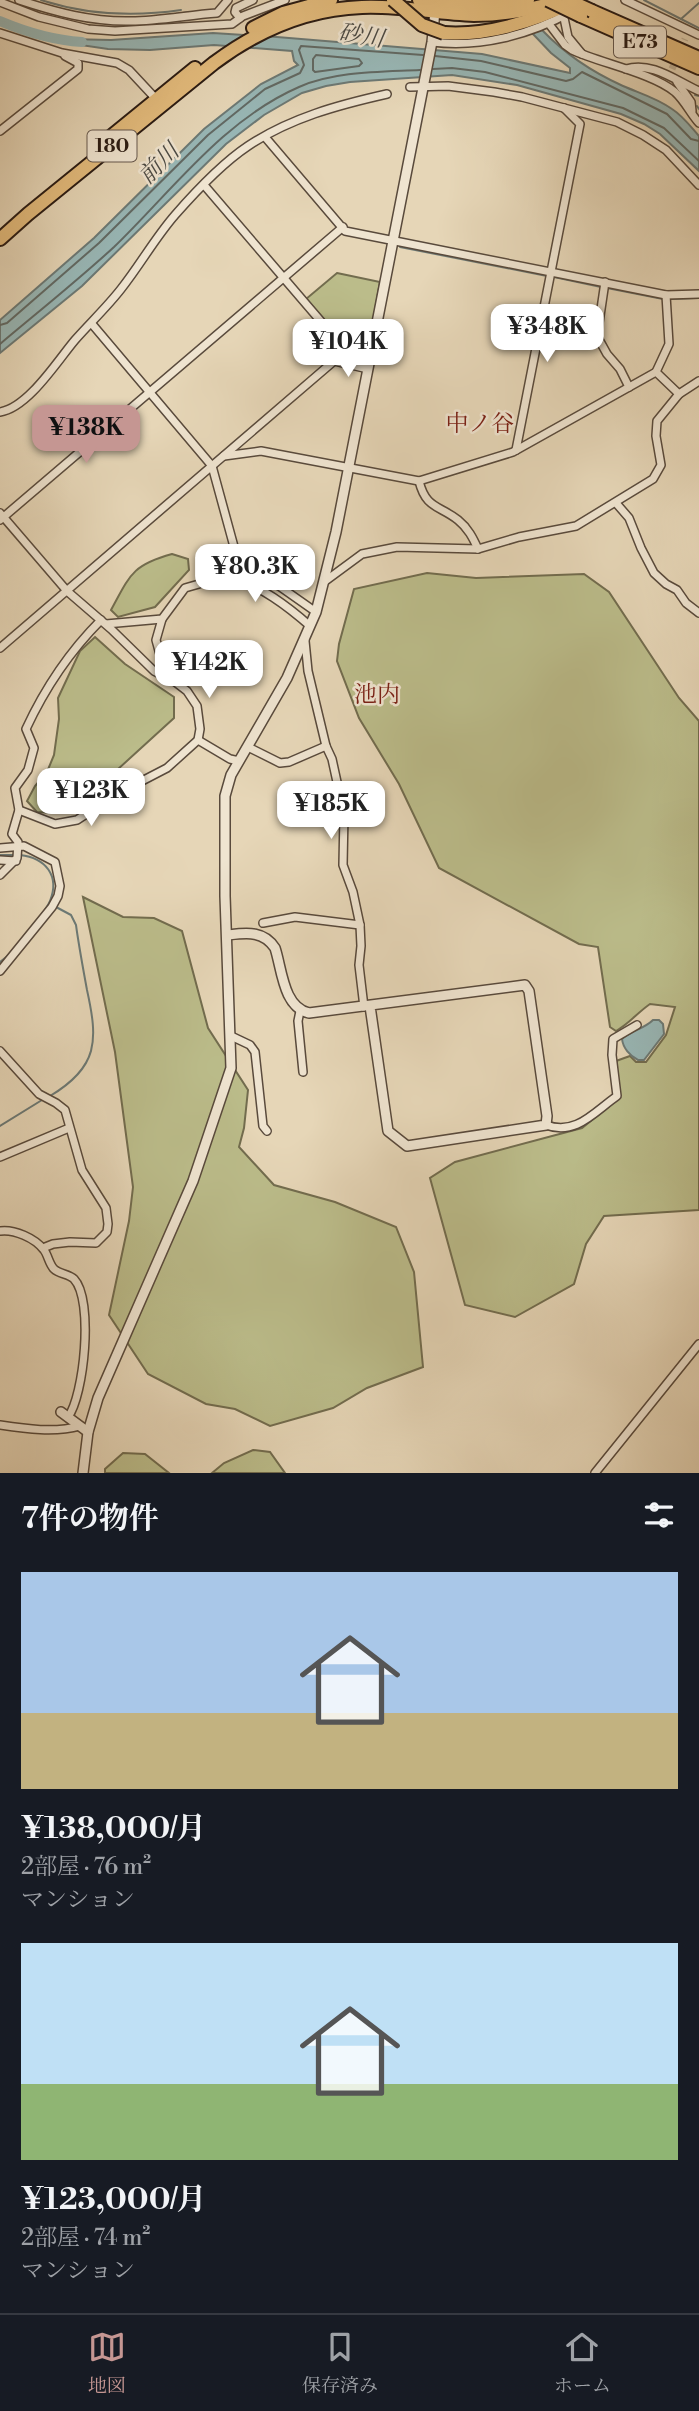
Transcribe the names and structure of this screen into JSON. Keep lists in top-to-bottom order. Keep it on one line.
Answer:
{"streets":{"highway":["E73","180"]},"districts":["中ノ谷","池内"],"water":["砂川","前川"],"page":{"price":["¥348K","¥104K","¥138K","¥80.3K","¥142K","¥123K","¥185K"],"heading":"7件の物件","list":[{"name":"¥138,000/月","note":"2部屋 · 76 m² · マンション"},{"name":"¥123,000/月","note":"2部屋 · 74 m² · マンション"}],"tabs":["地図","保存済み","ホーム"]}}
